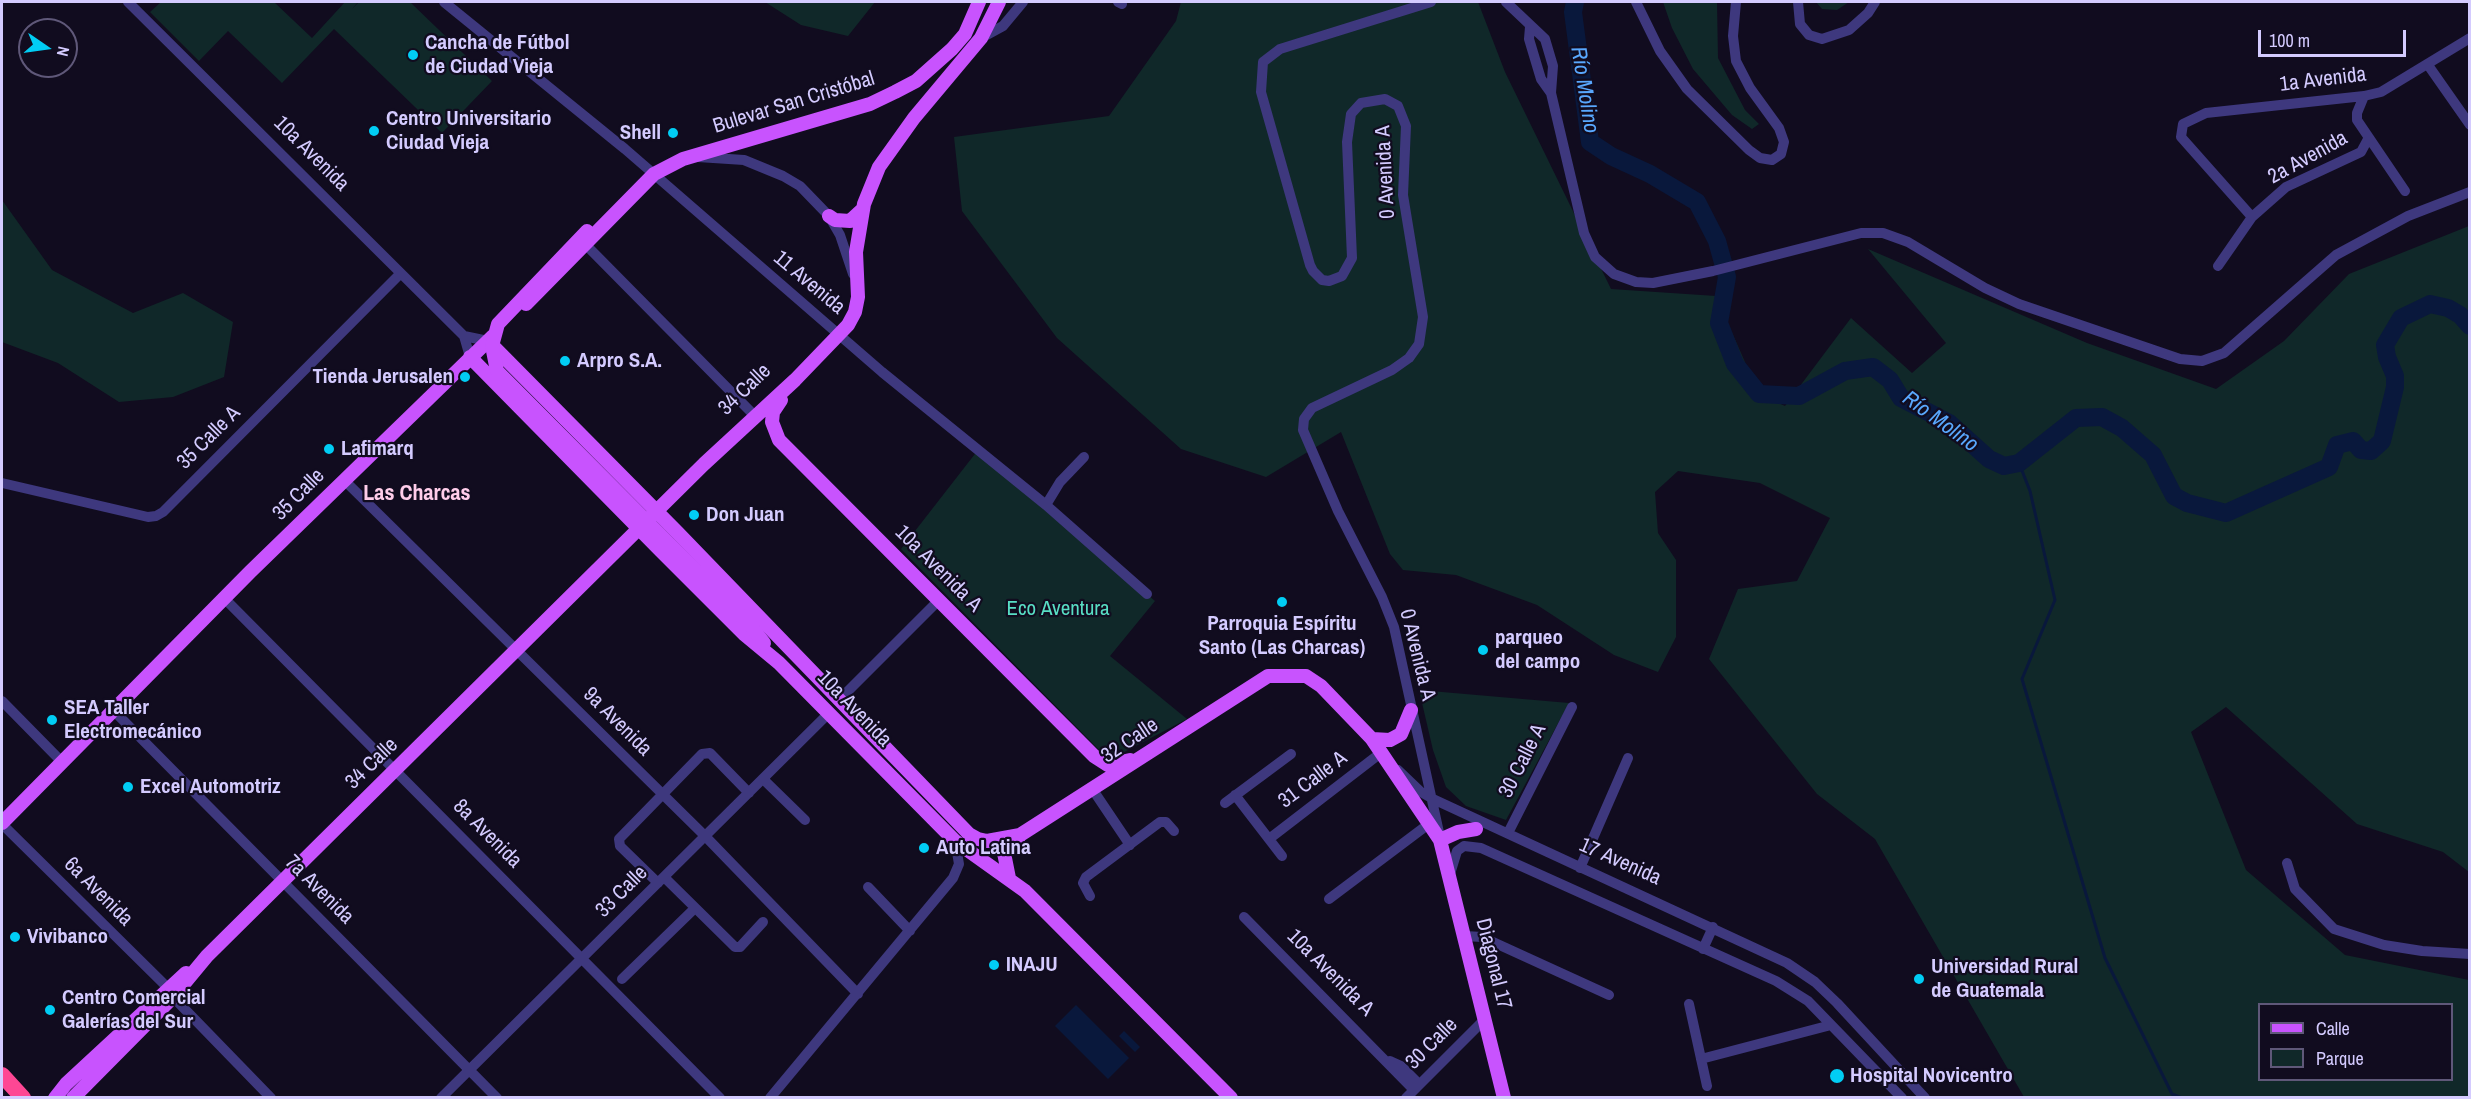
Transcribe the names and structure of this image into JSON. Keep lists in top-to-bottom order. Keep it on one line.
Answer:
{"streets":{"main road":["Bulevar San Cristóbal","10a Avenida","34 Calle","35 Calle","10a Avenida A","32 Calle","17 Avenida","Diagonal 17"],"street":["1a Avenida","2a Avenida","0 Avenida A","11 Avenida","35 Calle A","9a Avenida","30 Calle A","31 Calle A","8a Avenida","7a Avenida","6a Avenida","33 Calle","30 Calle"]},"crossings":[["1a Avenida","2a Avenida"],["Bulevar San Cristóbal","11 Avenida"],["10a Avenida","34 Calle"],["10a Avenida","35 Calle A"],["10a Avenida","35 Calle"],["10a Avenida","32 Calle"],["10a Avenida","33 Calle"],["0 Avenida A","17 Avenida"],["0 Avenida A","Diagonal 17"],["11 Avenida","34 Calle"],["34 Calle","10a Avenida A"],["34 Calle","9a Avenida"],["34 Calle","8a Avenida"],["34 Calle","7a Avenida"],["34 Calle","6a Avenida"],["35 Calle","9a Avenida"],["35 Calle","8a Avenida"],["35 Calle","7a Avenida"],["35 Calle","6a Avenida"],["10a Avenida A","32 Calle"],["10a Avenida A","30 Calle"],["9a Avenida","33 Calle"],["32 Calle","17 Avenida"],["30 Calle A","17 Avenida"],["31 Calle A","17 Avenida"],["31 Calle A","Diagonal 17"],["8a Avenida","33 Calle"],["17 Avenida","Diagonal 17"],["7a Avenida","33 Calle"],["Diagonal 17","30 Calle"]],"districts":["Las Charcas"],"water":["Río Molino"],"parks":["Eco Aventura"],"places":["Cancha de Fútbol de Ciudad Vieja","Centro Universitario Ciudad Vieja","Shell","Arpro S.A.","Tienda Jerusalen","Lafimarq","Don Juan","Parroquia Espíritu Santo (Las Charcas)","parqueo del campo","SEA Taller Electromecánico","Excel Automotriz","Auto Latina","Vivibanco","INAJU","Universidad Rural de Guatemala","Centro Comercial Galerías del Sur","Hospital Novicentro"],"legend":["Calle","Parque"],"scale_bar":"100 m","north":"right"}
